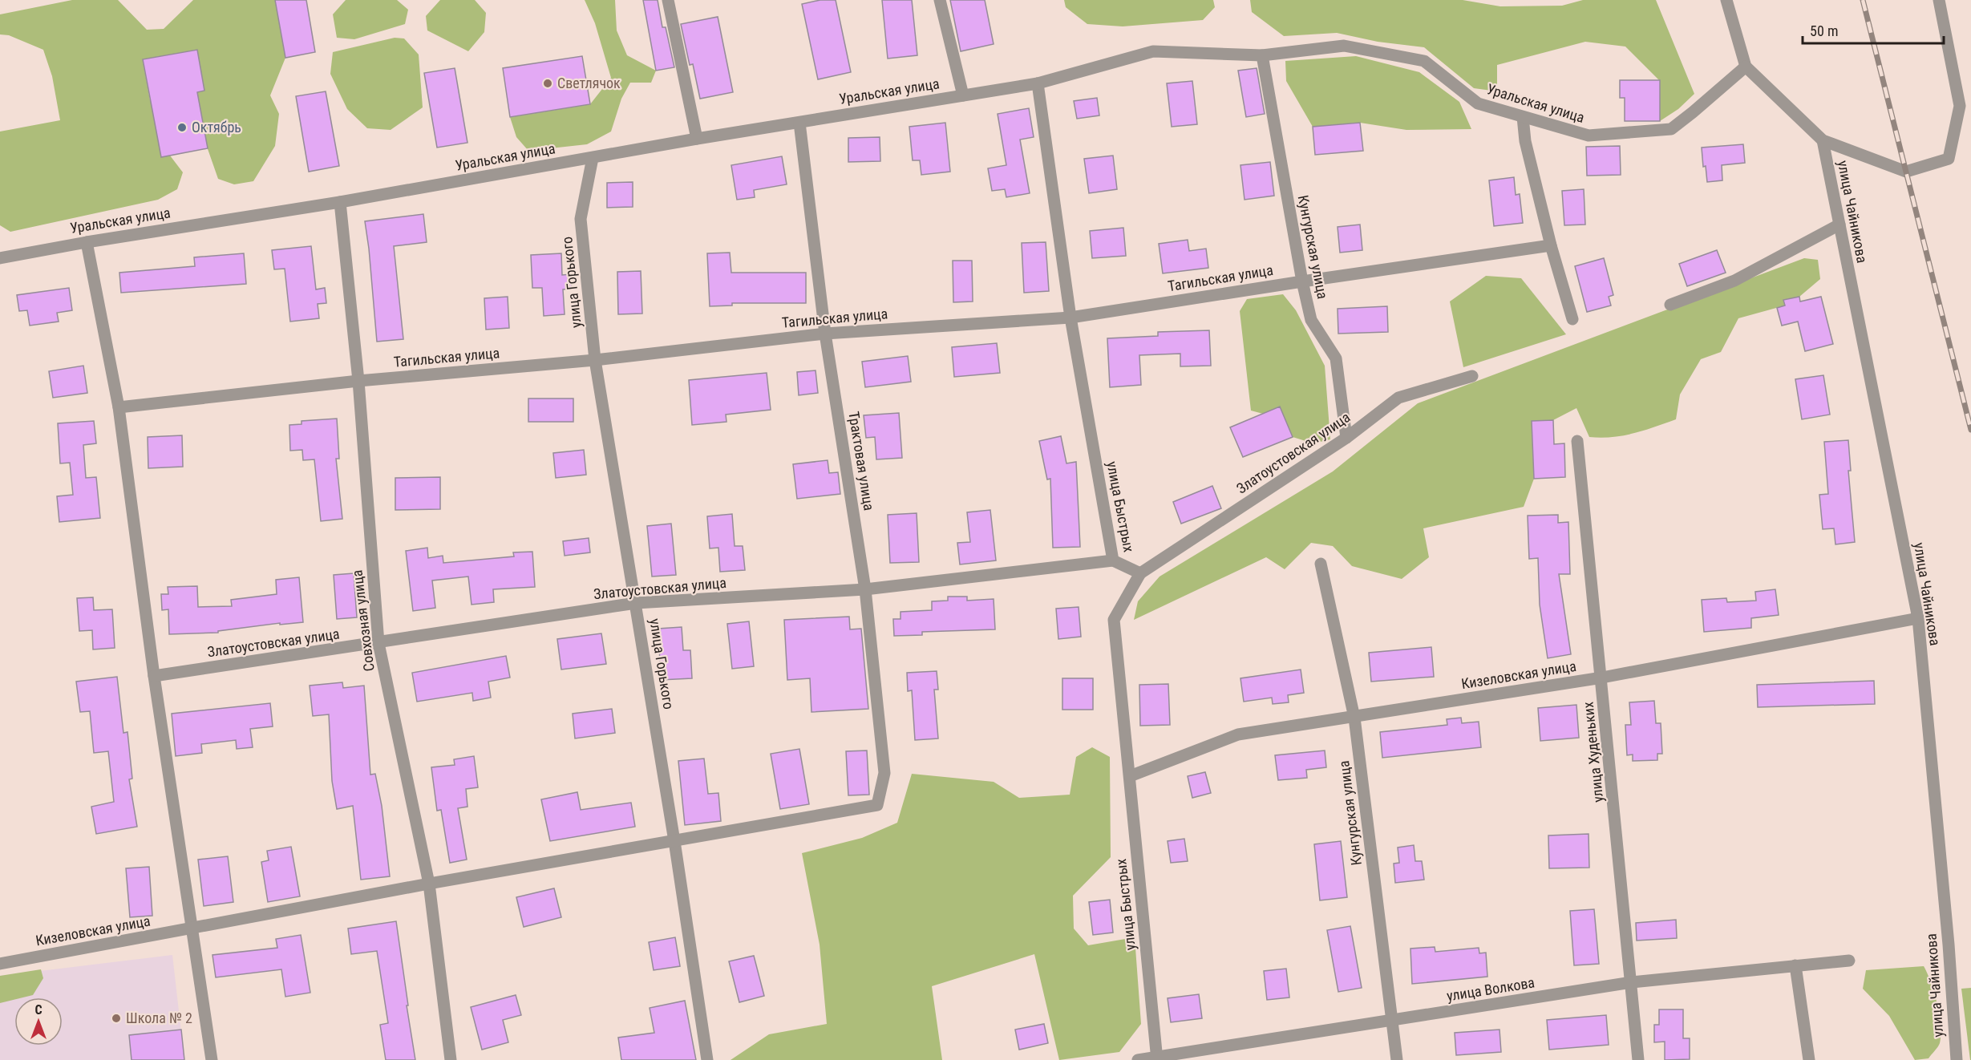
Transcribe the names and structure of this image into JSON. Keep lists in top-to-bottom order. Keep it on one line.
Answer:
{"streets":{"street":["Уральская улица","улица Чайникова","Кунгурская улица","Тагильская улица","улица Горького","Златоустовская улица","Трактовая улица","улица Быстрых","Совхозная улица","Кизеловская улица","улица Худеньких","улица Волкова"]},"crossings":[["Уральская улица","Кунгурская улица"],["Уральская улица","улица Горького"],["Уральская улица","Трактовая улица"],["Уральская улица","улица Быстрых"],["Уральская улица","Совхозная улица"],["улица Чайникова","Кизеловская улица"],["Кунгурская улица","Тагильская улица"],["Кунгурская улица","Златоустовская улица"],["Кунгурская улица","Кизеловская улица"],["Кунгурская улица","улица Волкова"],["Тагильская улица","улица Горького"],["Тагильская улица","Трактовая улица"],["Тагильская улица","улица Быстрых"],["Тагильская улица","Совхозная улица"],["улица Горького","Златоустовская улица"],["улица Горького","Кизеловская улица"],["Златоустовская улица","Трактовая улица"],["Златоустовская улица","улица Быстрых"],["Златоустовская улица","Совхозная улица"],["Трактовая улица","Кизеловская улица"],["улица Быстрых","Кизеловская улица"],["улица Быстрых","улица Волкова"],["Совхозная улица","Кизеловская улица"],["Кизеловская улица","улица Худеньких"],["улица Худеньких","улица Волкова"]],"places":["Светлячок","Октябрь","Школа № 2"],"scale_bar":"50 m","north":"top"}
